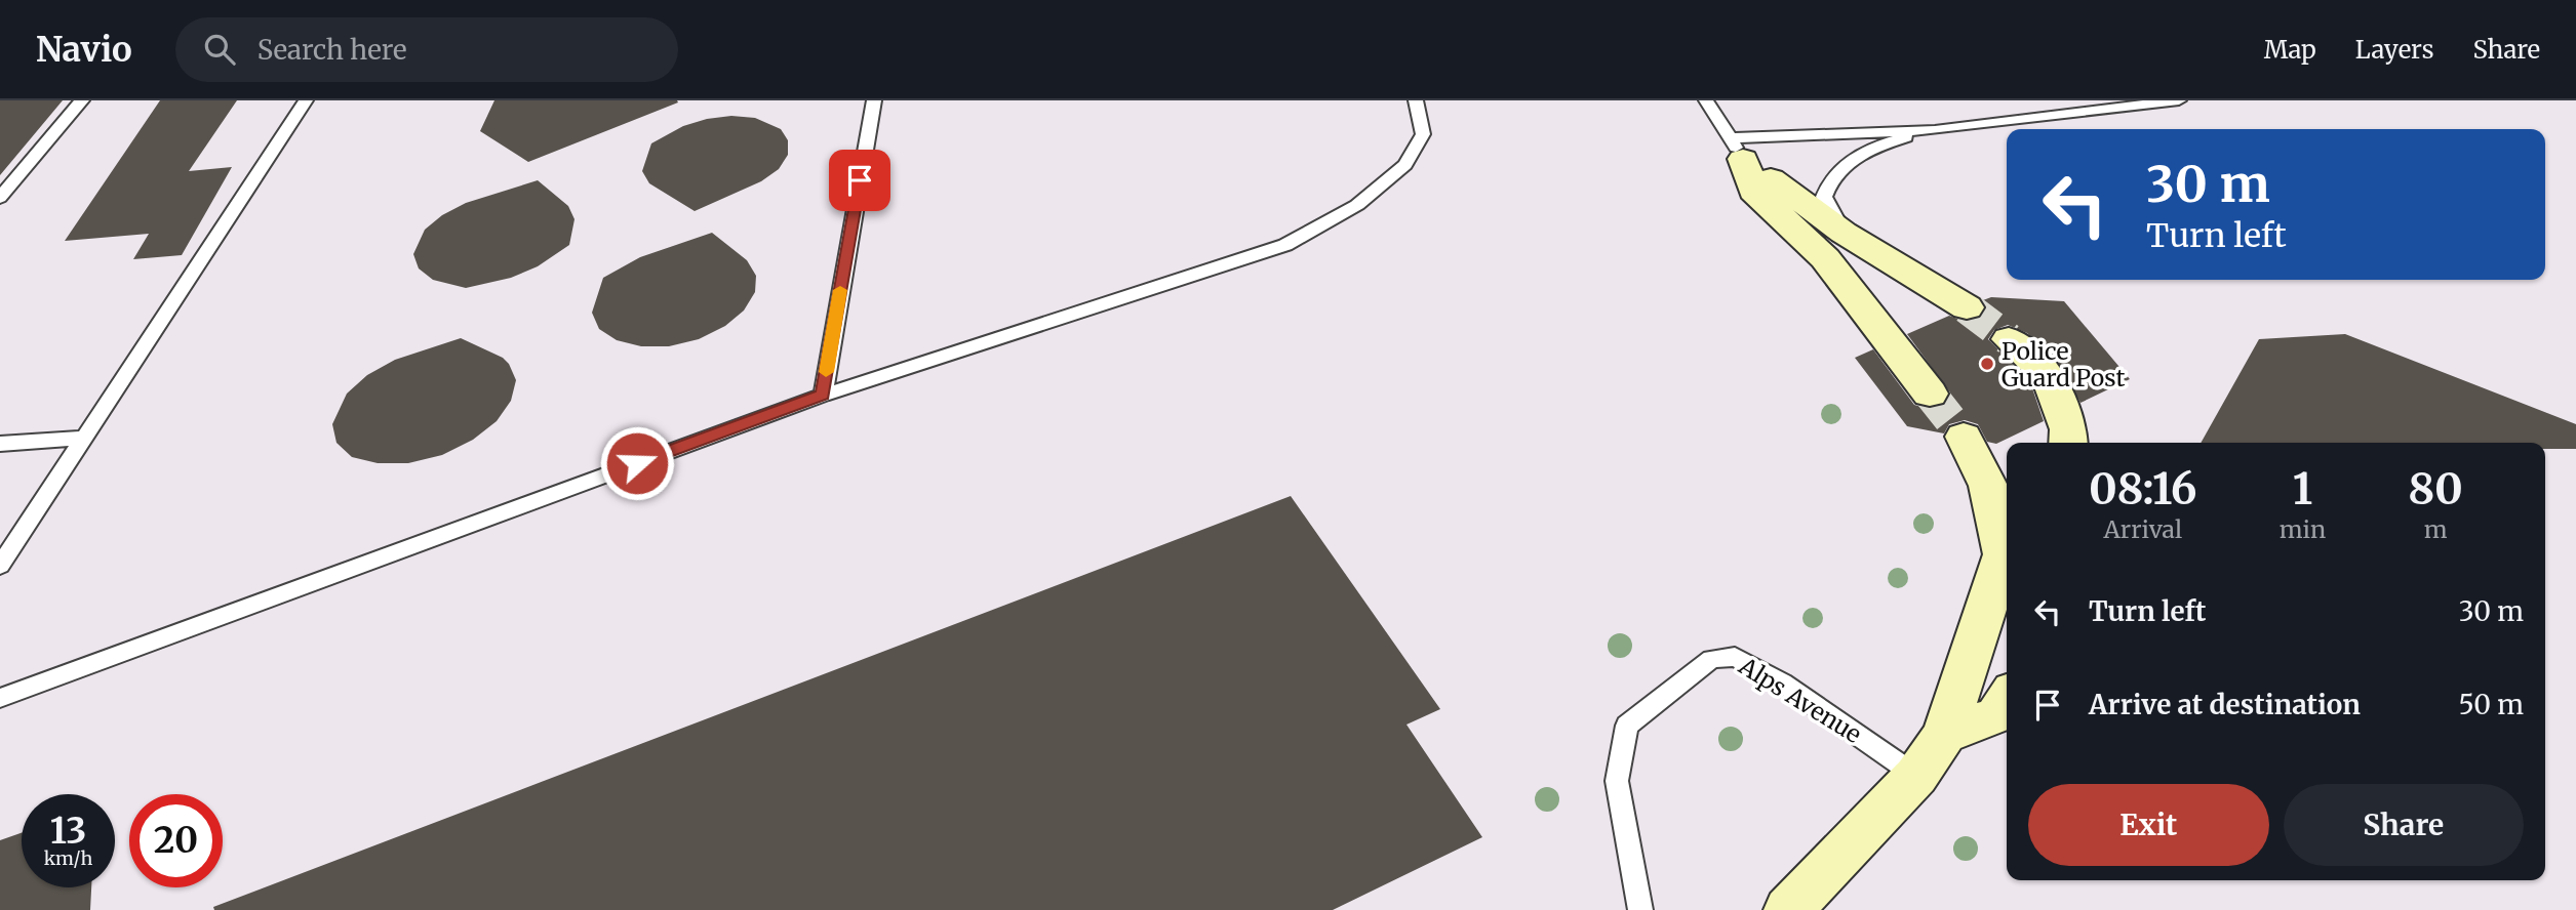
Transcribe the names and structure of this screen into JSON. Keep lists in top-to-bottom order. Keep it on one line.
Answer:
{"streets":{"lane":["Alps Avenue"]},"places":["Police Guard Post"],"page":{"header":"Navio","search":"Search here","nav":["Map","Layers","Share"],"turn":["30 m","Turn left"],"eta":["08:16","Arrival","1","min","80","m"],"list":[{"name":"Turn left","value":"30 m"},{"name":"Arrive at destination","value":"50 m"}],"buttons":["Exit","Share"],"speed":"13 km/h","limit":"20"}}
